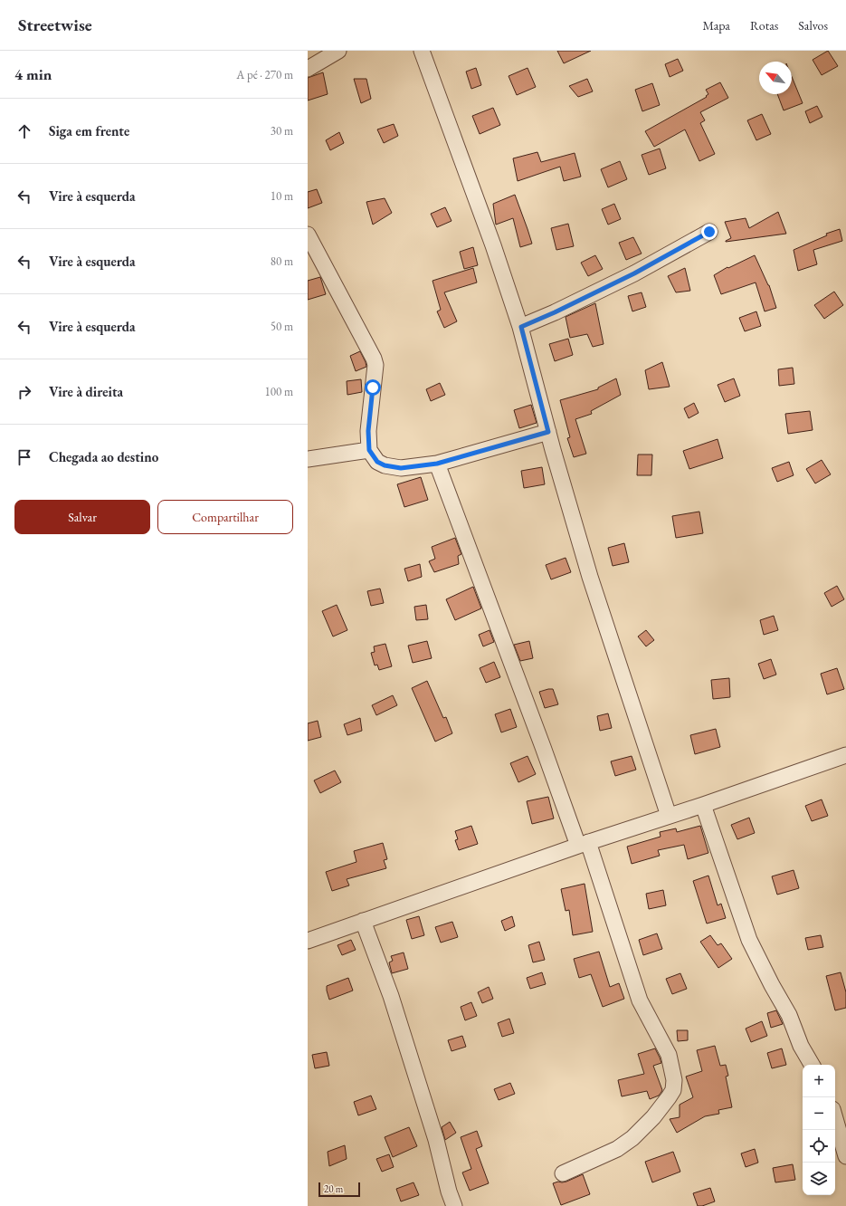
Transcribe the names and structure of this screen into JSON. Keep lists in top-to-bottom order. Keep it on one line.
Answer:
{"scale_bar":"20 m","north":"top left","page":{"header":"Streetwise","nav":["Mapa","Rotas","Salvos"],"heading":["4 min","A pé · 270 m"],"list":[["Siga em frente","30 m"],["Vire à esquerda","10 m"],["Vire à esquerda","80 m"],["Vire à esquerda","50 m"],["Vire à direita","100 m"],"Chegada ao destino"],"buttons":["Salvar","Compartilhar"],"map_buttons":["+","−"],"scale":"20 m"}}
